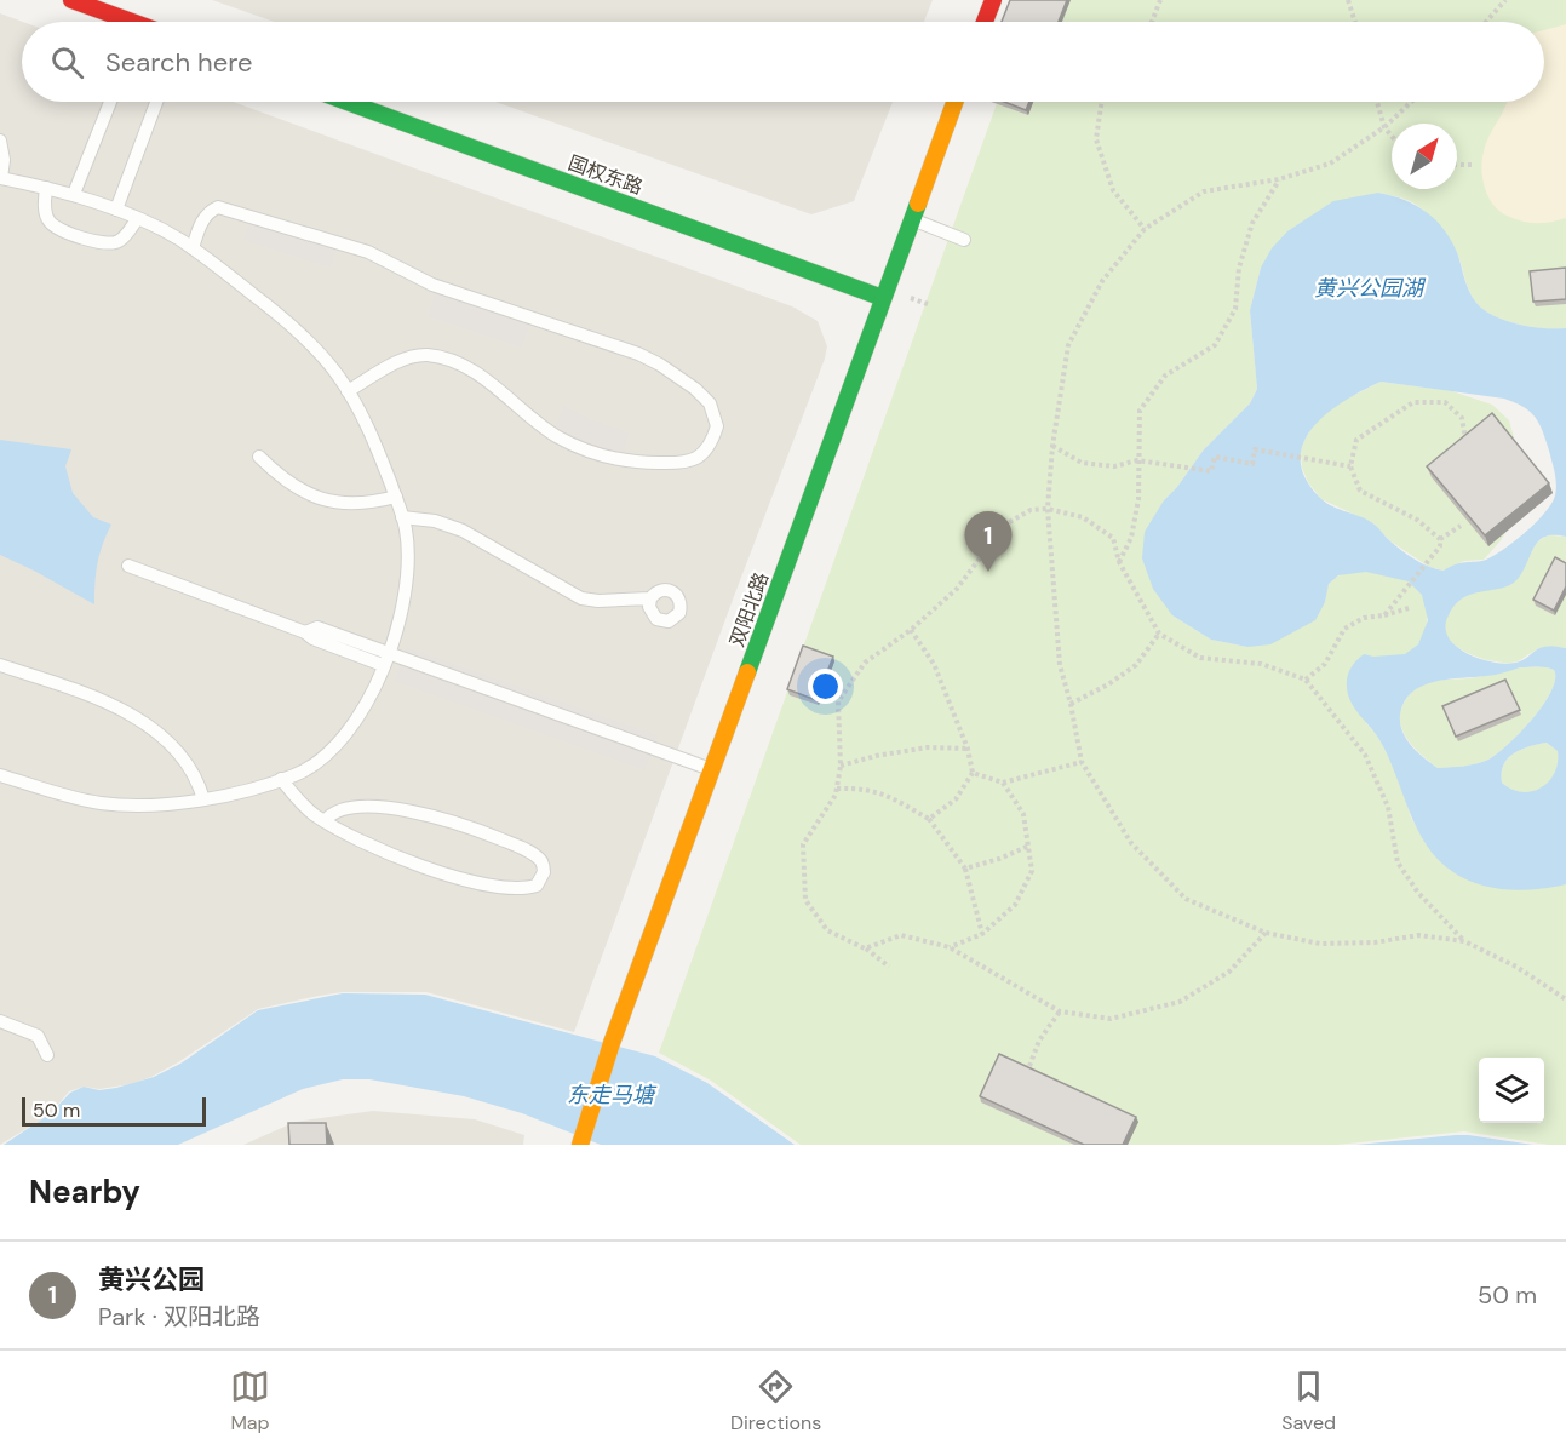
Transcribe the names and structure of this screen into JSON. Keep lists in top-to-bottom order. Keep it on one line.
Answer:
{"streets":{"street":["国权东路","双阳北路"]},"crossings":[["国权东路","双阳北路"]],"water":["黄兴公园湖","东走马塘"],"scale_bar":"50 m","north":"top right","page":{"search":"Search here","pins":"1","scale":"50 m","heading":"Nearby","list":[{"mark":"1","name":"黄兴公园","note":"Park · 双阳北路","value":"50 m"}],"nav":["Map","Directions","Saved"]}}
